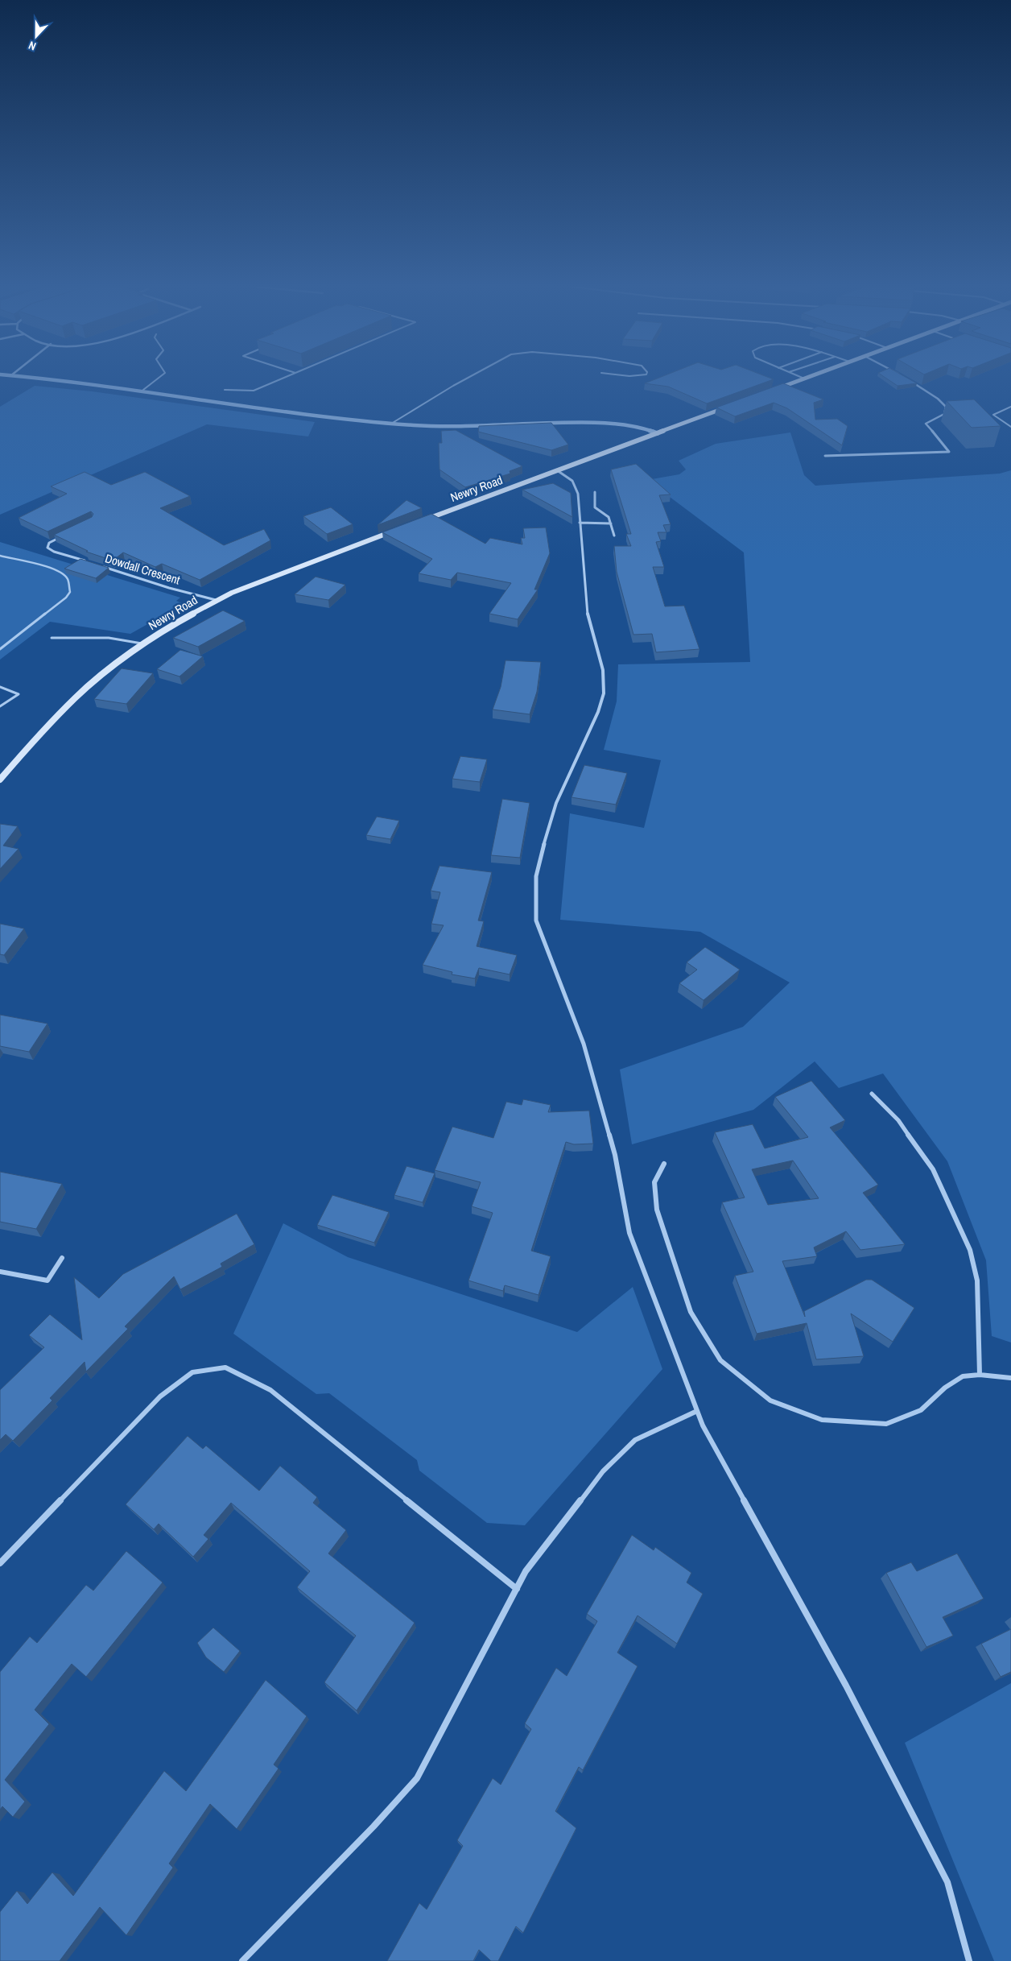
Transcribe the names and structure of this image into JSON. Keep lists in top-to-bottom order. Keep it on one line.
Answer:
{"streets":{"main road":["Newry Road"],"street":["Dowdall Crescent"]},"crossings":[["Newry Road","Dowdall Crescent"]],"north":"bottom"}
